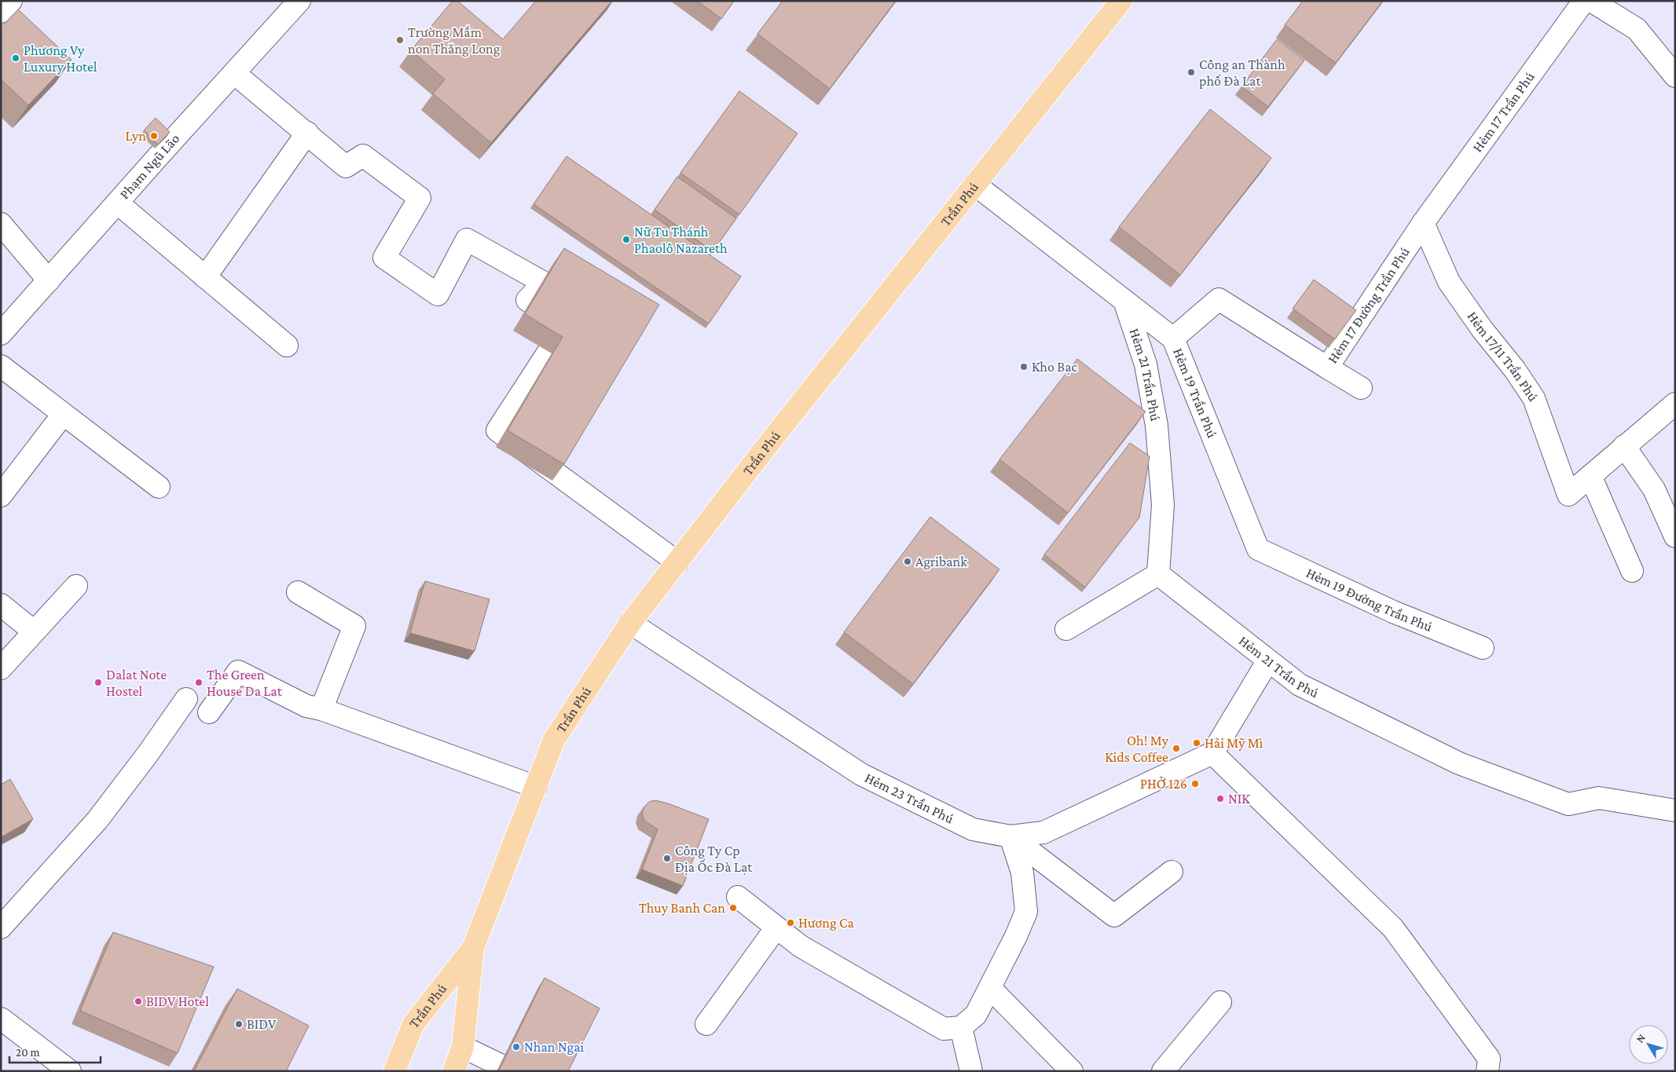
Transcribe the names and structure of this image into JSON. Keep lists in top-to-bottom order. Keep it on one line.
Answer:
{"streets":{"main road":["Trần Phú"],"street":["Hẻm 17 Trần Phú","Phạm Ngũ Lão","Hẻm 17 Đường Trần Phú","Hẻm 17/11 Trần Phú","Hẻm 21 Trần Phú","Hẻm 19 Trần Phú","Hẻm 19 Đường Trần Phú","Hẻm 23 Trần Phú"]},"crossings":[["Hẻm 17 Trần Phú","Hẻm 17 Đường Trần Phú"],["Hẻm 17 Trần Phú","Hẻm 17/11 Trần Phú"],["Trần Phú","Hẻm 19 Trần Phú"],["Trần Phú","Hẻm 23 Trần Phú"],["Hẻm 17 Đường Trần Phú","Hẻm 17/11 Trần Phú"],["Hẻm 17 Đường Trần Phú","Hẻm 19 Trần Phú"],["Hẻm 21 Trần Phú","Hẻm 19 Trần Phú"],["Hẻm 19 Trần Phú","Hẻm 19 Đường Trần Phú"]],"places":["Trường Mầm non Thăng Long","Phương Vy Luxury Hotel","Công an Thành phố Đà Lạt","Lyn","Nữ Tu Thánh Phaolô Nazareth","Kho Bạc","Agribank","Dalat Note Hostel","The Green House Da Lat","Hải Mỹ Mì","Oh! My Kids Coffee","PHỞ 126","NIK","Công Ty Cp Địa Ốc Đà Lạt","Thuy Banh Can","Hương Ca","BIDV Hotel","BIDV","Nhan Ngai"],"scale_bar":"20 m","north":"top left"}
